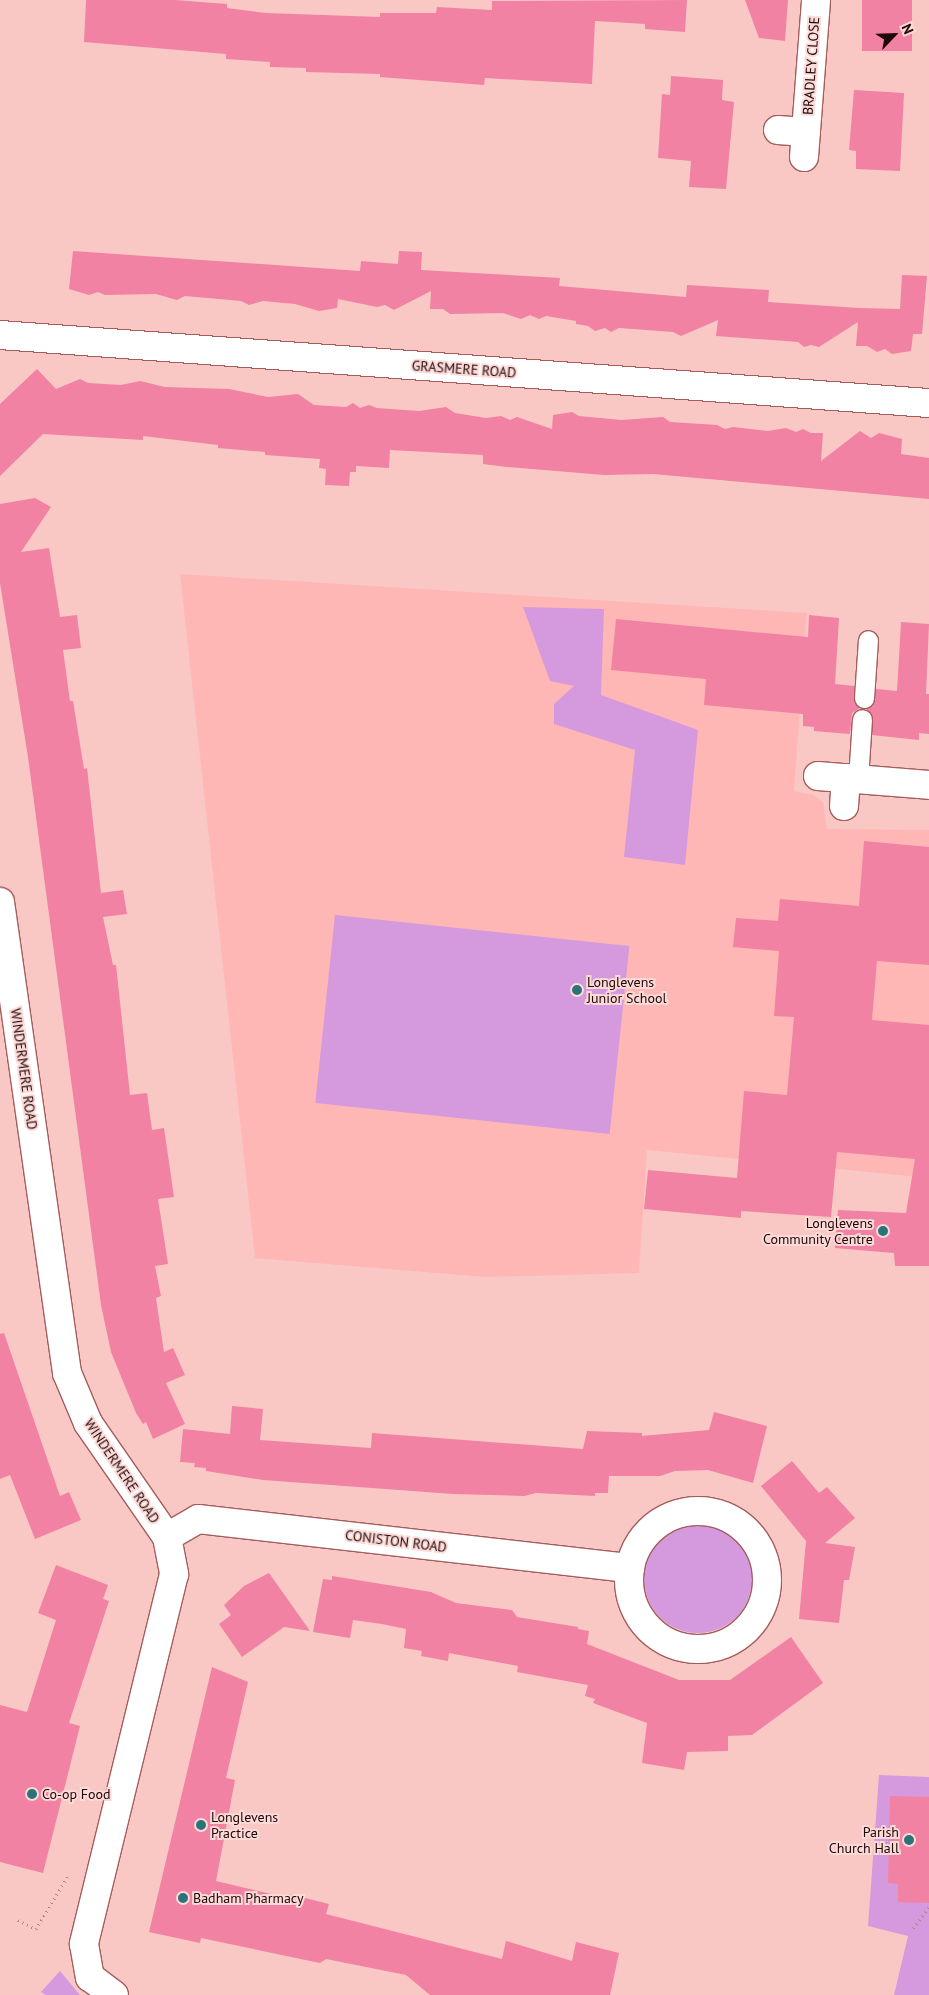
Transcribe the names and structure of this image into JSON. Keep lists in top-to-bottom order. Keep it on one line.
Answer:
{"streets":{"street":["BRADLEY CLOSE","GRASMERE ROAD","WINDERMERE ROAD","CONISTON ROAD"]},"crossings":[["WINDERMERE ROAD","CONISTON ROAD"]],"places":["Longlevens Junior School","Longlevens Community Centre","Co-op Food","Longlevens Practice","Parish Church Hall","Badham Pharmacy"],"north":"top right"}
